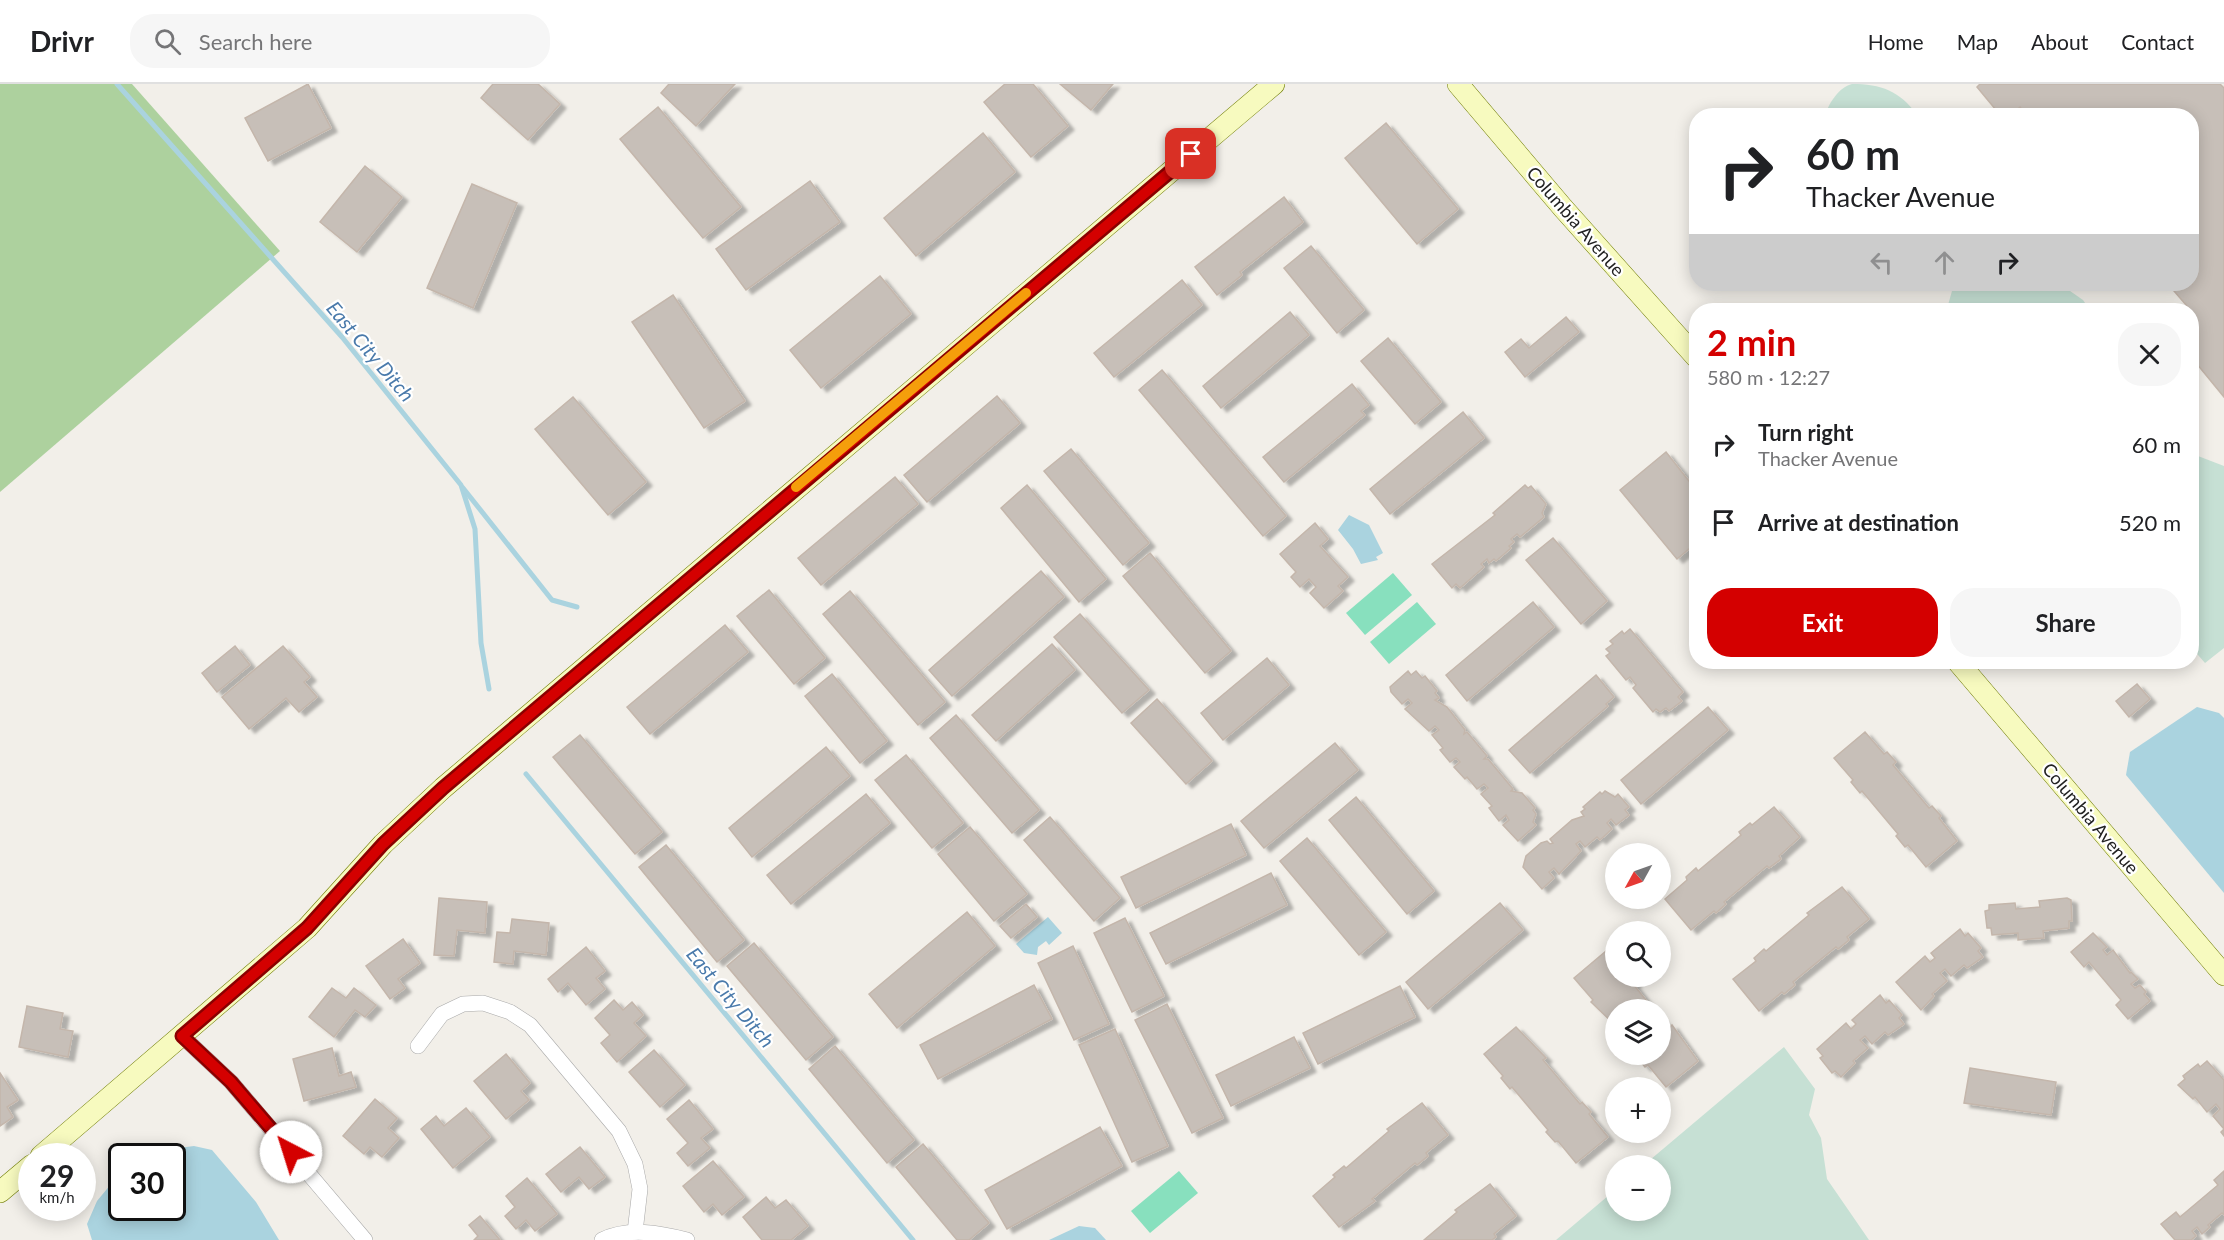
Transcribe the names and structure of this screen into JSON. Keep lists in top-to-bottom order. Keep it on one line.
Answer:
{"streets":{"street":["Columbia Avenue"]},"water":["East City Ditch"],"north":"bottom left","page":{"header":"Drivr","search":"Search here","nav":["Home","Map","About","Contact"],"turn":["60 m","Thacker Avenue"],"heading":["2 min","580 m · 12:27"],"list":[{"name":"Turn right","note":"Thacker Avenue","value":"60 m"},{"name":"Arrive at destination","value":"520 m"}],"buttons":["Exit","Share"],"map_buttons":["+","−"],"speed":"29 km/h","limit":"30"}}
